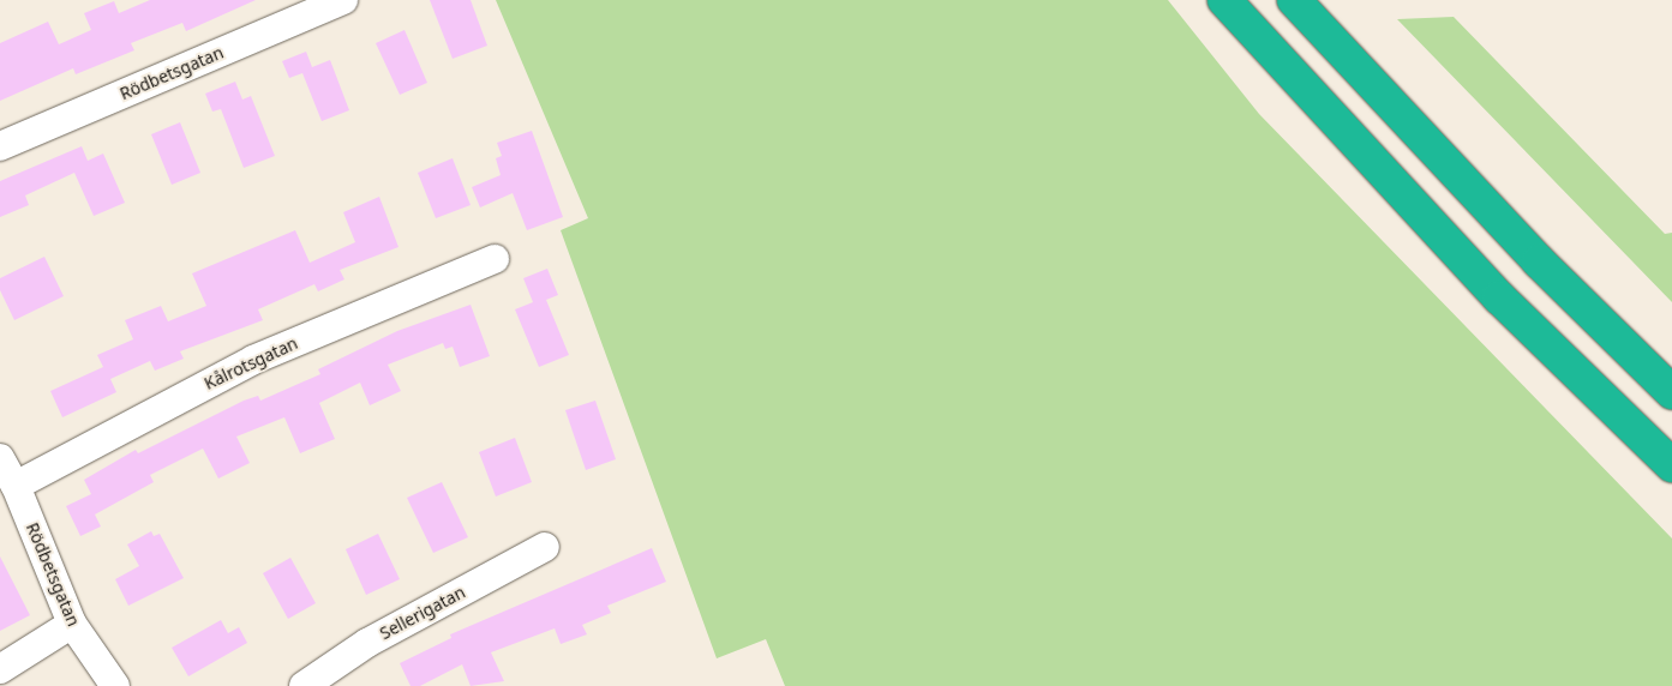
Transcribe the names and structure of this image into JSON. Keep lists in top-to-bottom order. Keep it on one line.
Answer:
{"streets":{"street":["Rödbetsgatan","Kålrotsgatan","Sellerigatan"]},"crossings":[["Rödbetsgatan","Kålrotsgatan"]]}
